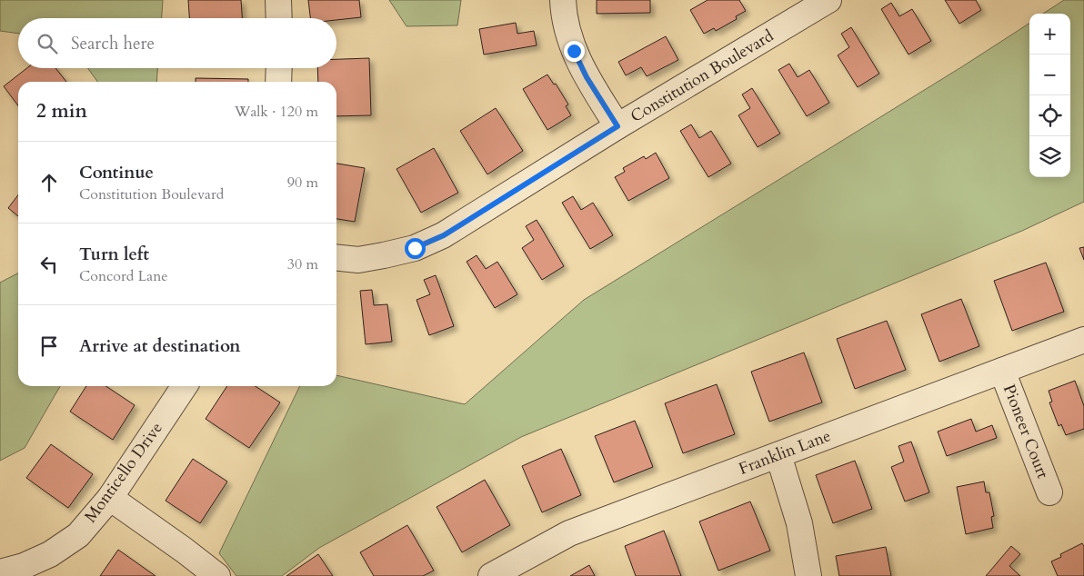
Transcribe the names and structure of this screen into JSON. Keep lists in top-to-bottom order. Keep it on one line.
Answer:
{"streets":{"street":["Constitution Boulevard","Pioneer Court","Franklin Lane","Monticello Drive"]},"crossings":[["Pioneer Court","Franklin Lane"]],"page":{"map_buttons":["+","−"],"search":"Search here","heading":["2 min","Walk · 120 m"],"list":[["Continue","Constitution Boulevard","90 m"],["Turn left","Concord Lane","30 m"],"Arrive at destination"]}}
